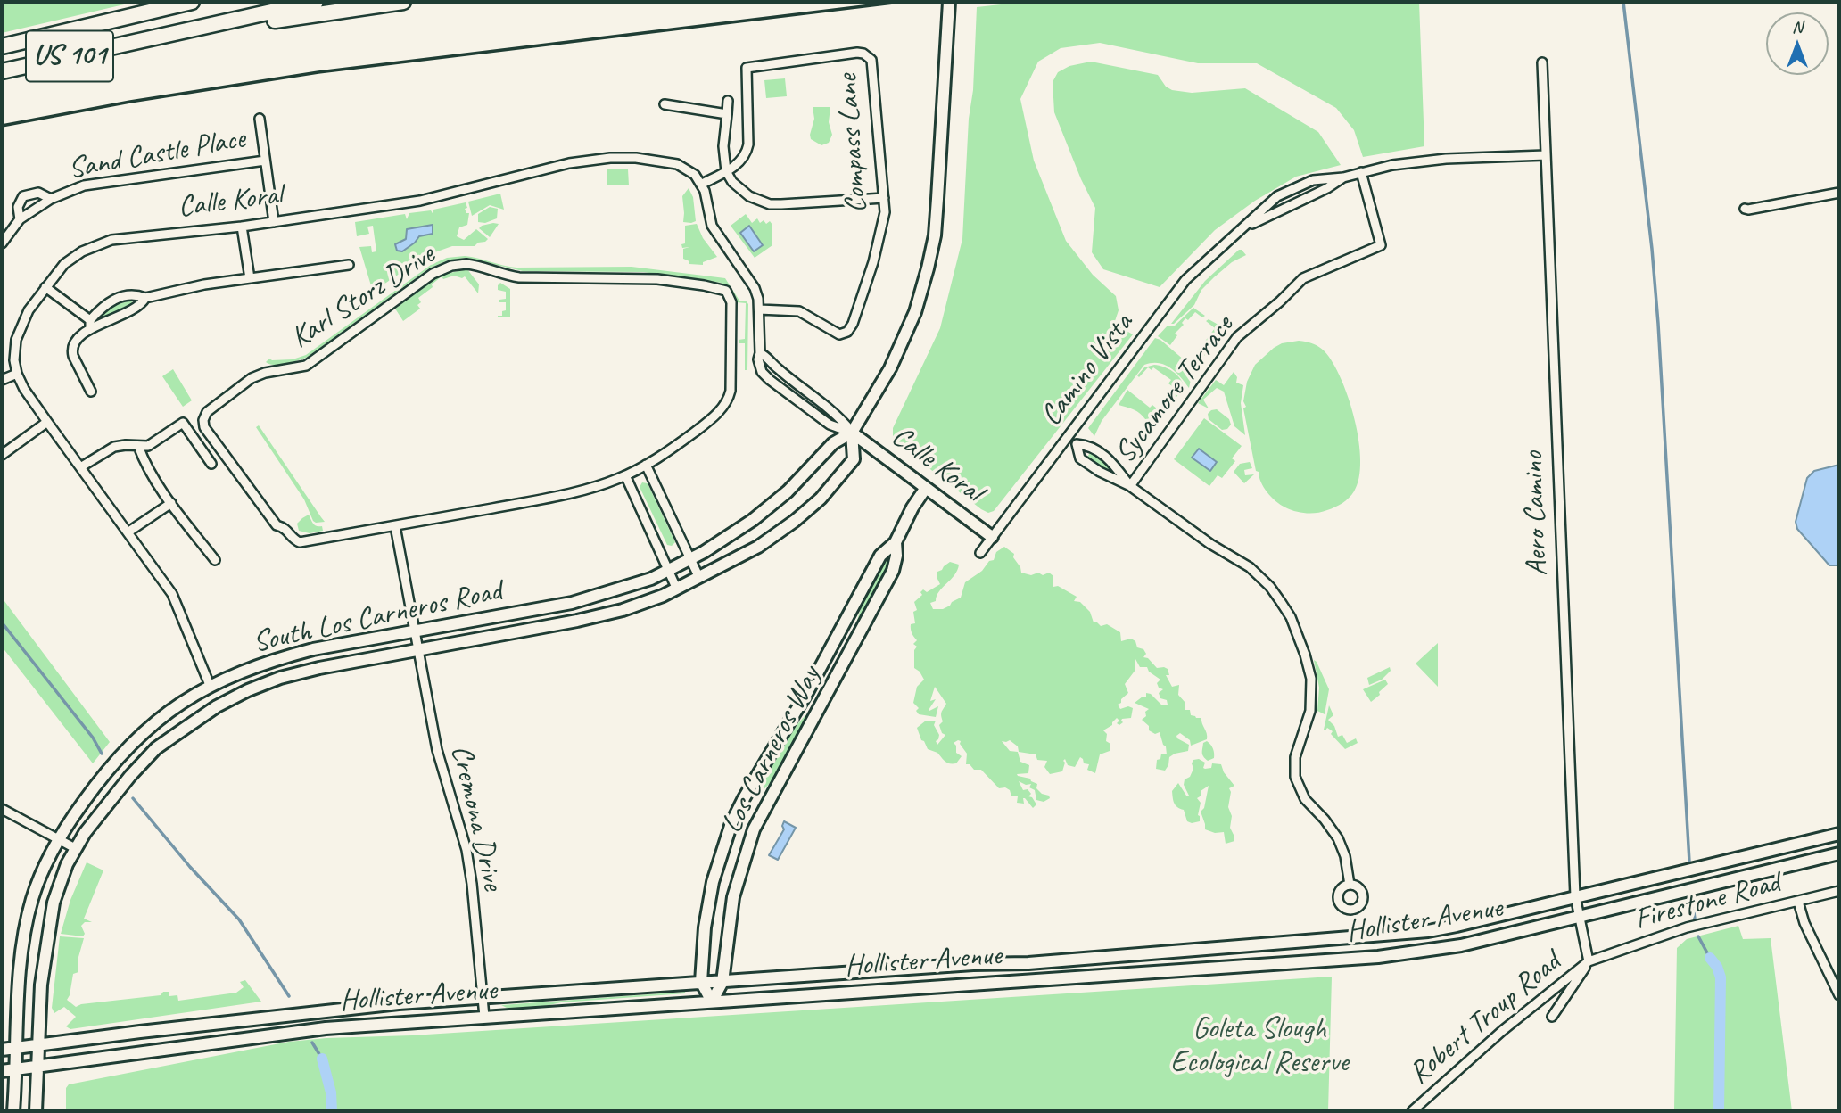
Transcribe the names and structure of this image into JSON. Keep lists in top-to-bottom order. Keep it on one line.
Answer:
{"streets":{"highway":["US 101"],"main road":["Calle Koral","South Los Carneros Road","Los Carneros Way","Hollister Avenue"],"street":["Compass Lane","Sand Castle Place","Karl Storz Drive","Camino Vista","Sycamore Terrace","Aero Camino","Cremona Drive","Firestone Road","Robert Troup Road"]},"crossings":[["Compass Lane","Calle Koral"],["Sand Castle Place","Calle Koral"],["Calle Koral","Camino Vista"],["Calle Koral","South Los Carneros Road"],["Calle Koral","Los Carneros Way"],["Karl Storz Drive","Cremona Drive"],["Camino Vista","Sycamore Terrace"],["Camino Vista","Aero Camino"],["Aero Camino","Firestone Road"],["Aero Camino","Hollister Avenue"],["Aero Camino","Robert Troup Road"],["South Los Carneros Road","Cremona Drive"],["South Los Carneros Road","Hollister Avenue"],["Los Carneros Way","Hollister Avenue"],["Cremona Drive","Hollister Avenue"],["Firestone Road","Robert Troup Road"]],"parks":["Goleta Slough Ecological Reserve"],"north":"top"}
